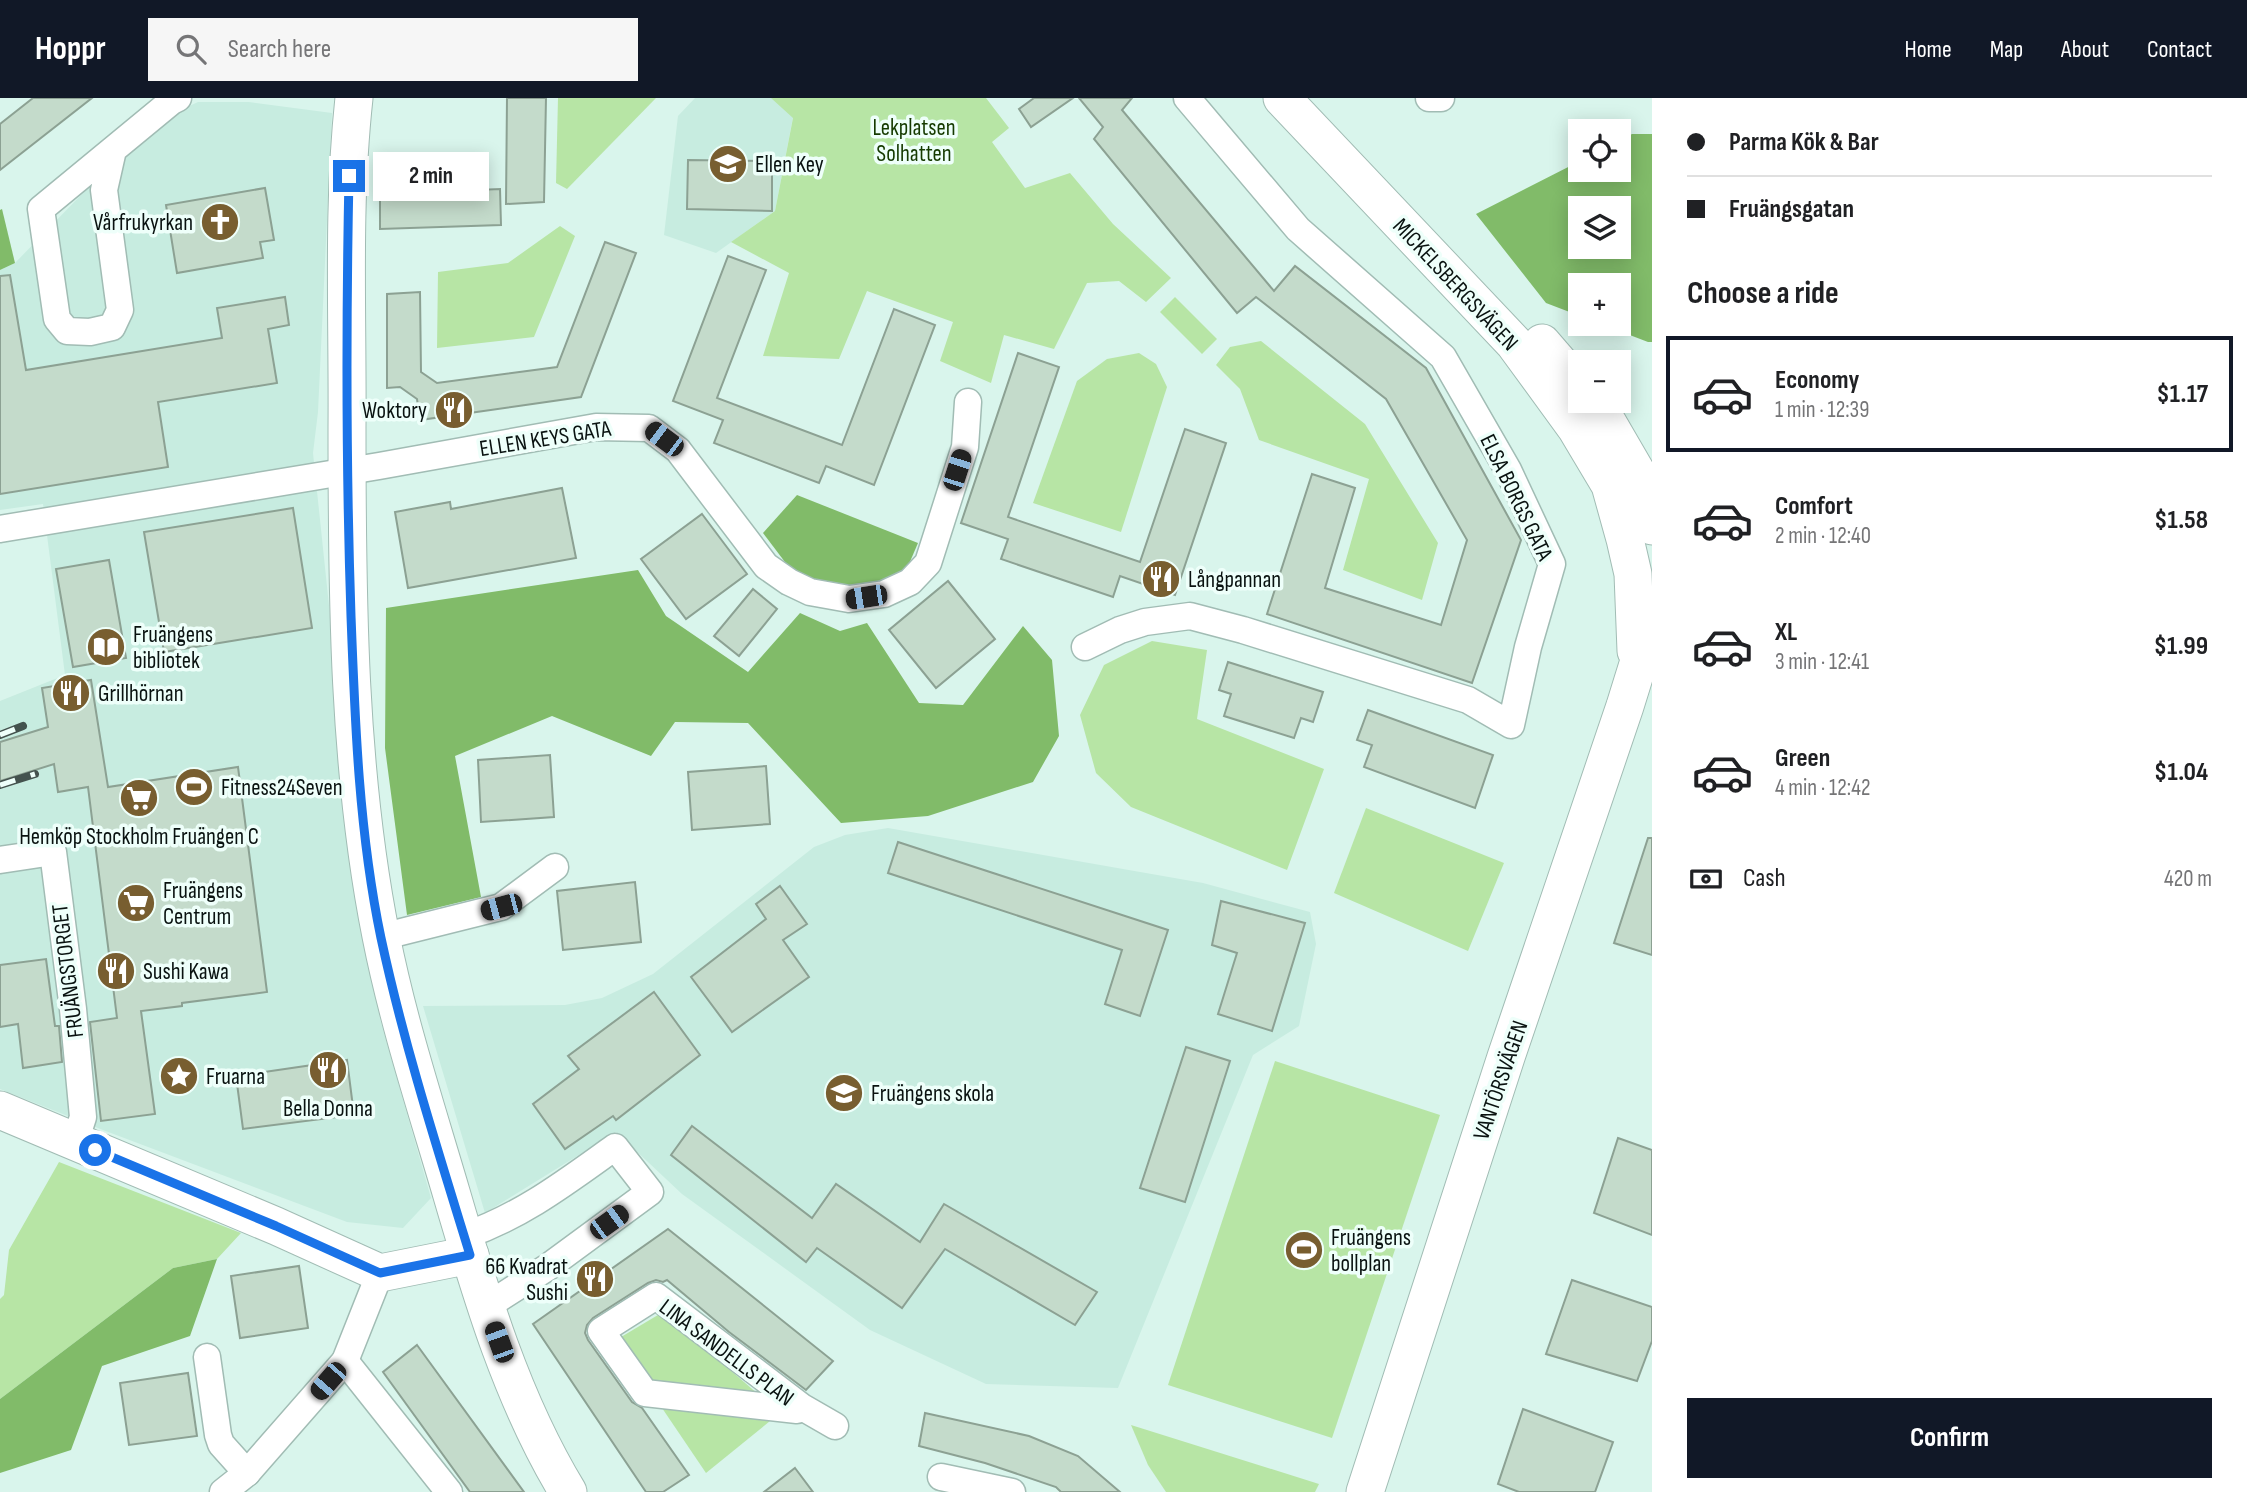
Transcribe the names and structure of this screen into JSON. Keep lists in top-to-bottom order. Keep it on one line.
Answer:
{"streets":{"street":["MICKELSBERGSVÄGEN","ELLEN KEYS GATA","ELSA BORGS GATA","FRUÄNGSTORGET","VANTÖRSVÄGEN","LINA SANDELLS PLAN"]},"crossings":[["MICKELSBERGSVÄGEN","VANTÖRSVÄGEN"]],"parks":["Lekplatsen Solhatten"],"places":{"school or university":["Ellen Key","Fruängens skola"],"church":["Vårfrukyrkan"],"restaurant":["Woktory","Långpannan","Grillhörnan","Sushi Kawa","Bella Donna","66 Kvadrat Sushi"],"library":["Fruängens bibliotek"],"sports":["Fitness24Seven","Fruängens bollplan"],"supermarket":["Hemköp Stockholm Fruängen C","Fruängens Centrum"],"place":["Fruarna"]},"page":{"header":"Hoppr","search":"Search here","nav":["Home","Map","About","Contact"],"banner":["Parma Kök & Bar","Fruängsgatan"],"map_buttons":["+","−"],"bubble":"2 min","heading":"Choose a ride","list":[{"name":"Economy","note":"1 min · 12:39","value":"$1.17"},{"name":"Comfort","note":"2 min · 12:40","value":"$1.58"},{"name":"XL","note":"3 min · 12:41","value":"$1.99"},{"name":"Green","note":"4 min · 12:42","value":"$1.04"}],"pay":["Cash","420 m"],"buttons":"Confirm"}}
